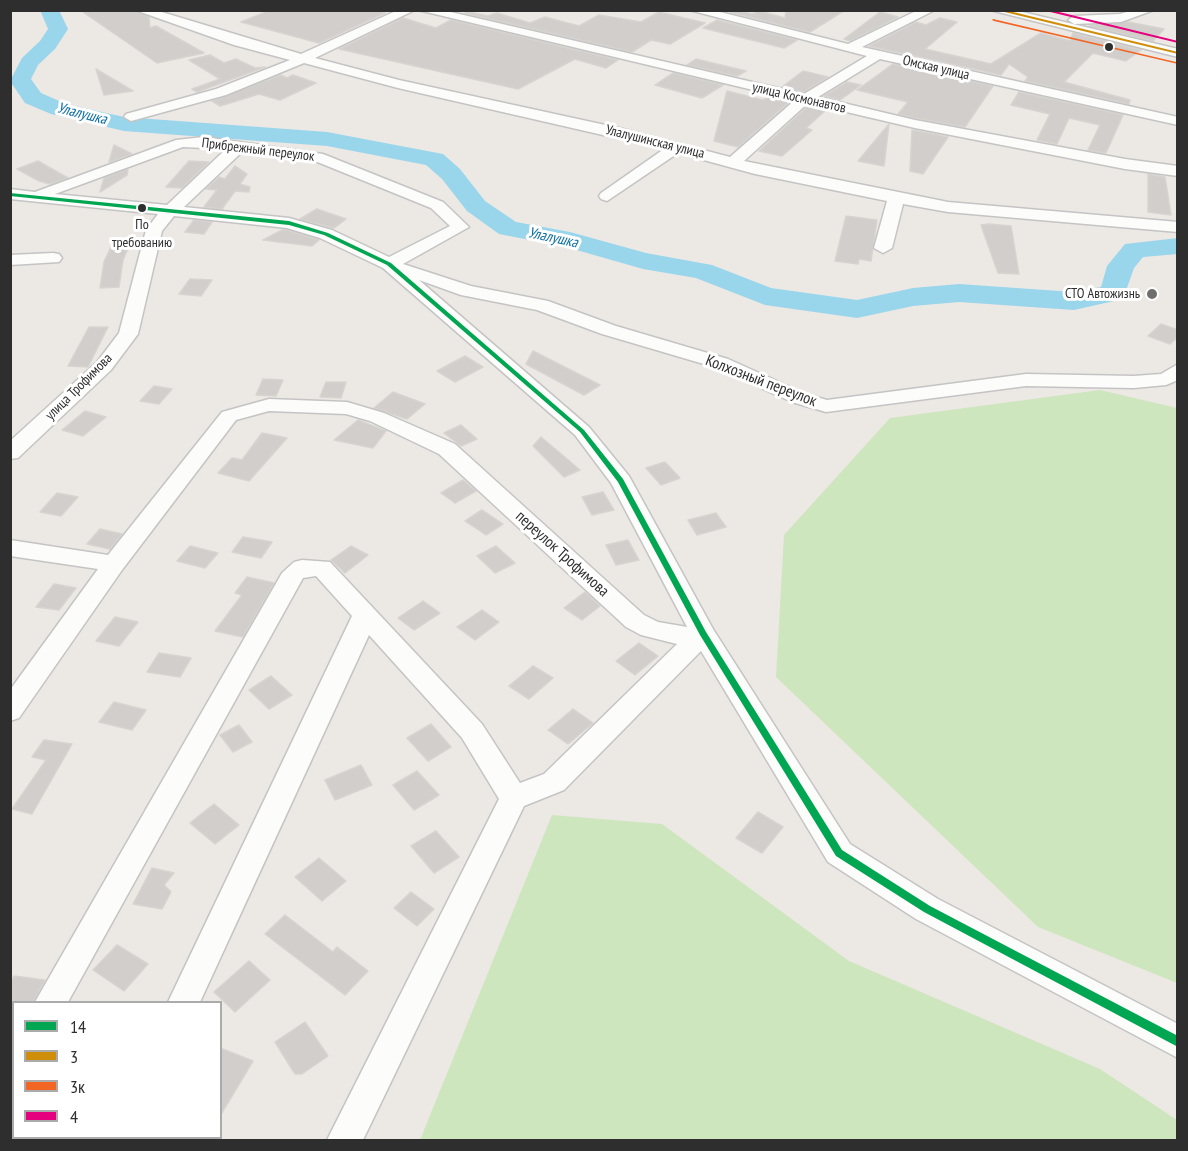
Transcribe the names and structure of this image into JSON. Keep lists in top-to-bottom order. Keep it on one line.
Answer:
{"streets":{"street":["Омская улица","улица Космонавтов","Улалушинская улица","Прибрежный переулок","Колхозный переулок","улица Трофимова","переулок Трофимова"]},"crossings":[["Прибрежный переулок","Колхозный переулок"],["Прибрежный переулок","улица Трофимова"]],"water":["Улалушка"],"places":["По требованию","СТО Автожизнь"],"lines":["transit line 3","transit line 4","transit line 3к","transit line 14"],"legend":["14","3","3к","4"]}
